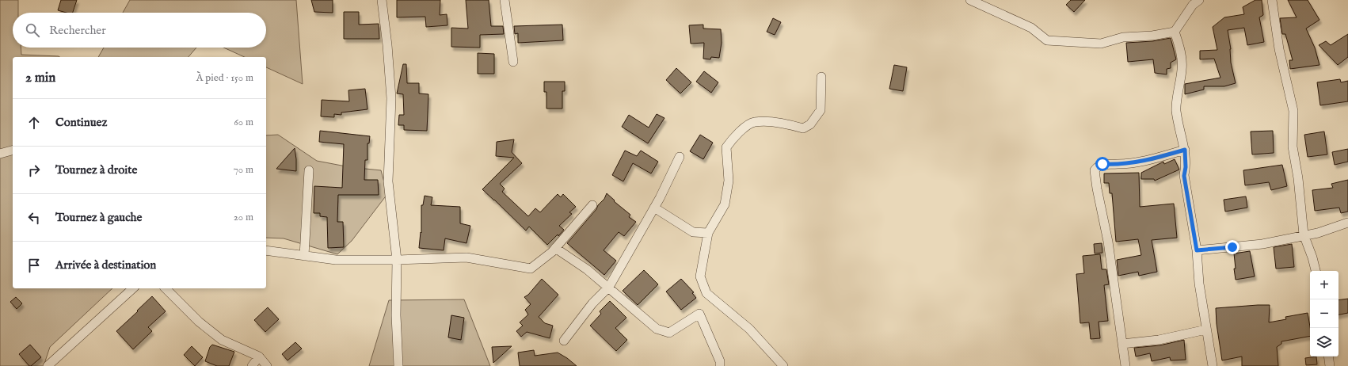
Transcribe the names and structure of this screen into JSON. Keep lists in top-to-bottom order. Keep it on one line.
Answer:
{"page":{"search":"Rechercher","heading":["2 min","À pied · 150 m"],"list":[["Continuez","60 m"],["Tournez à droite","70 m"],["Tournez à gauche","20 m"],"Arrivée à destination"],"map_buttons":["+","−"]}}
